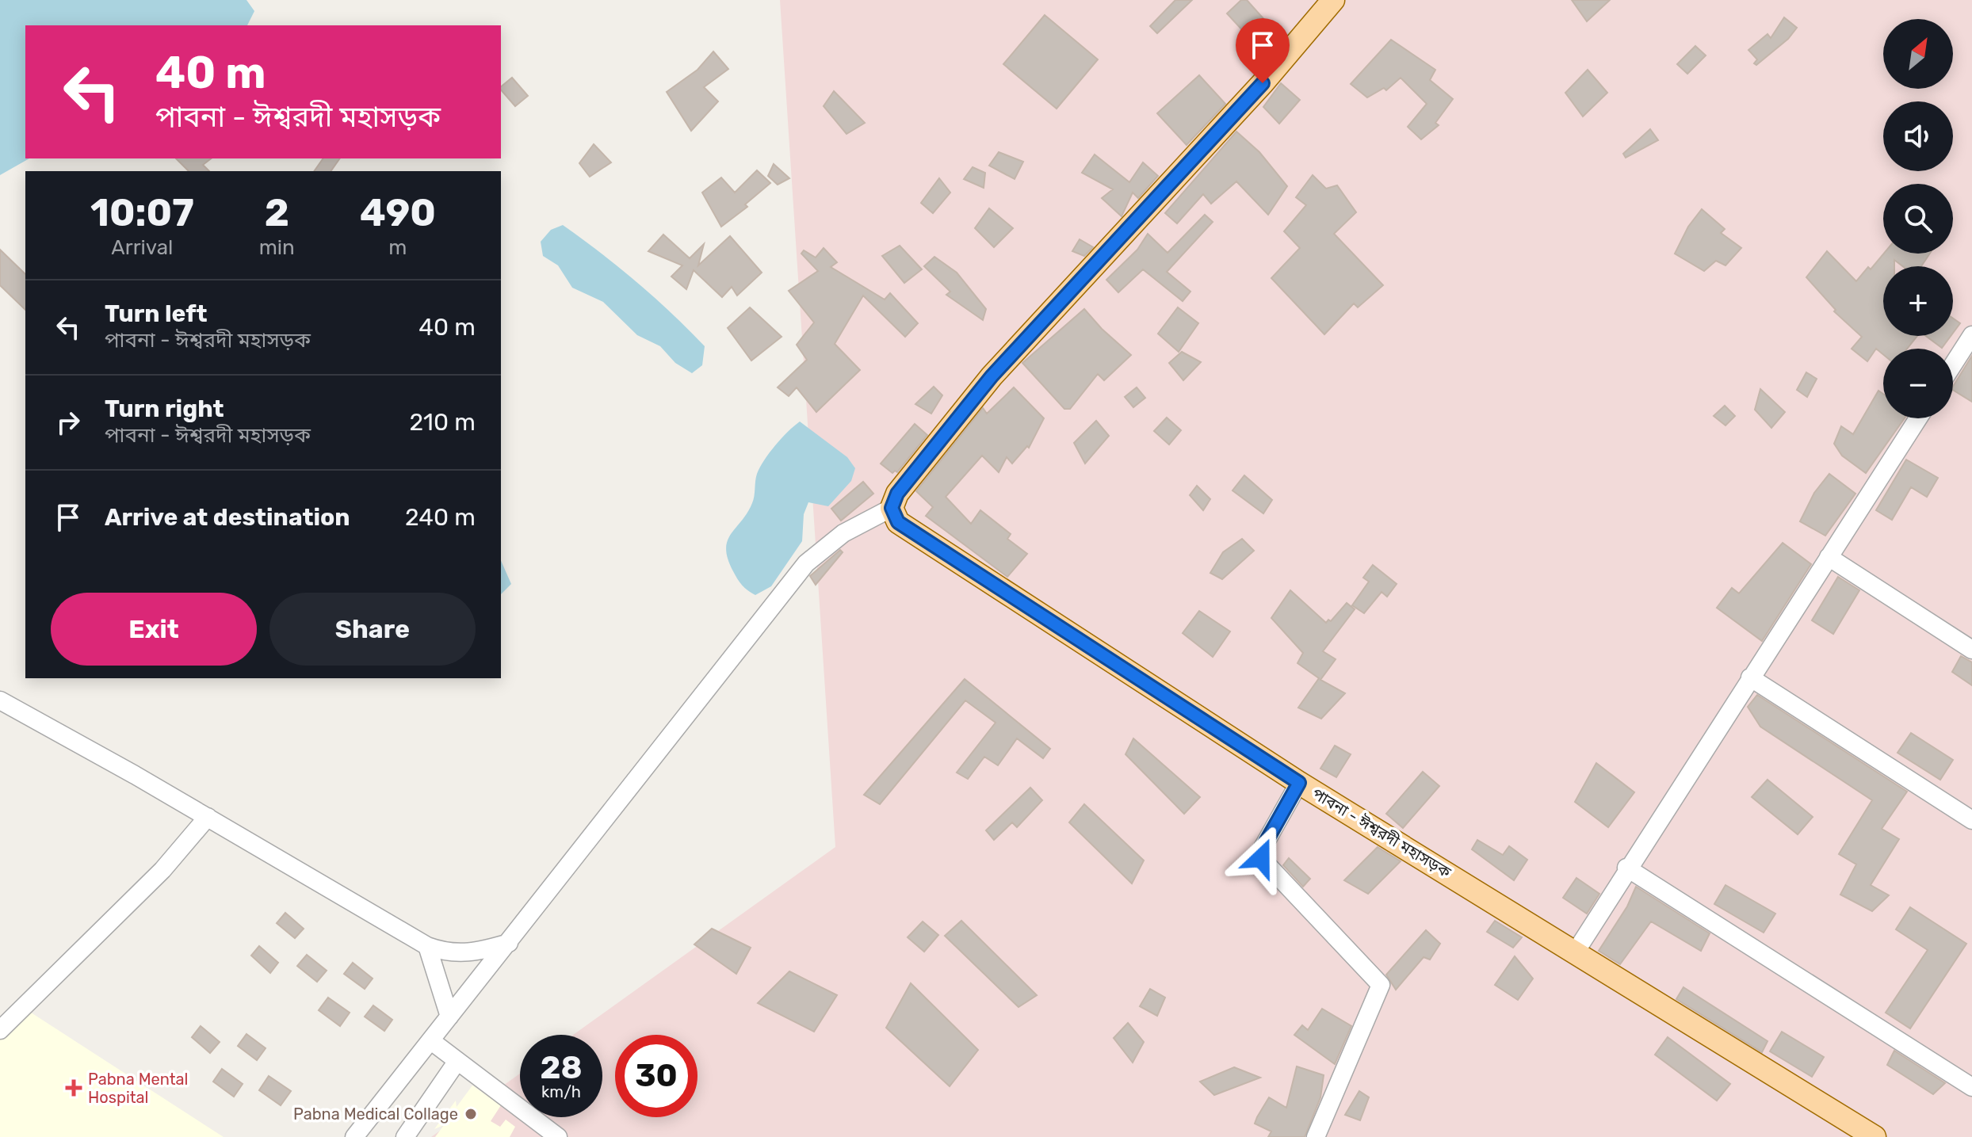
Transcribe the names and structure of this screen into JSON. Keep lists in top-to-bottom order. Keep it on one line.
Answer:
{"streets":{"main road":["পাবনা - ঈশ্বরদী মহাসড়ক"]},"places":{"health":["Pabna Mental Hospital"],"other":["Pabna Medical Collage"]},"north":"top right","page":{"map_buttons":["+","−"],"turn":["40 m","পাবনা - ঈশ্বরদী মহাসড়ক"],"eta":["10:07","Arrival","2","min","490","m"],"list":[{"name":"Turn left","note":"পাবনা - ঈশ্বরদী মহাসড়ক","value":"40 m"},{"name":"Turn right","note":"পাবনা - ঈশ্বরদী মহাসড়ক","value":"210 m"},{"name":"Arrive at destination","value":"240 m"}],"buttons":["Exit","Share"],"speed":"28 km/h","limit":"30"}}
